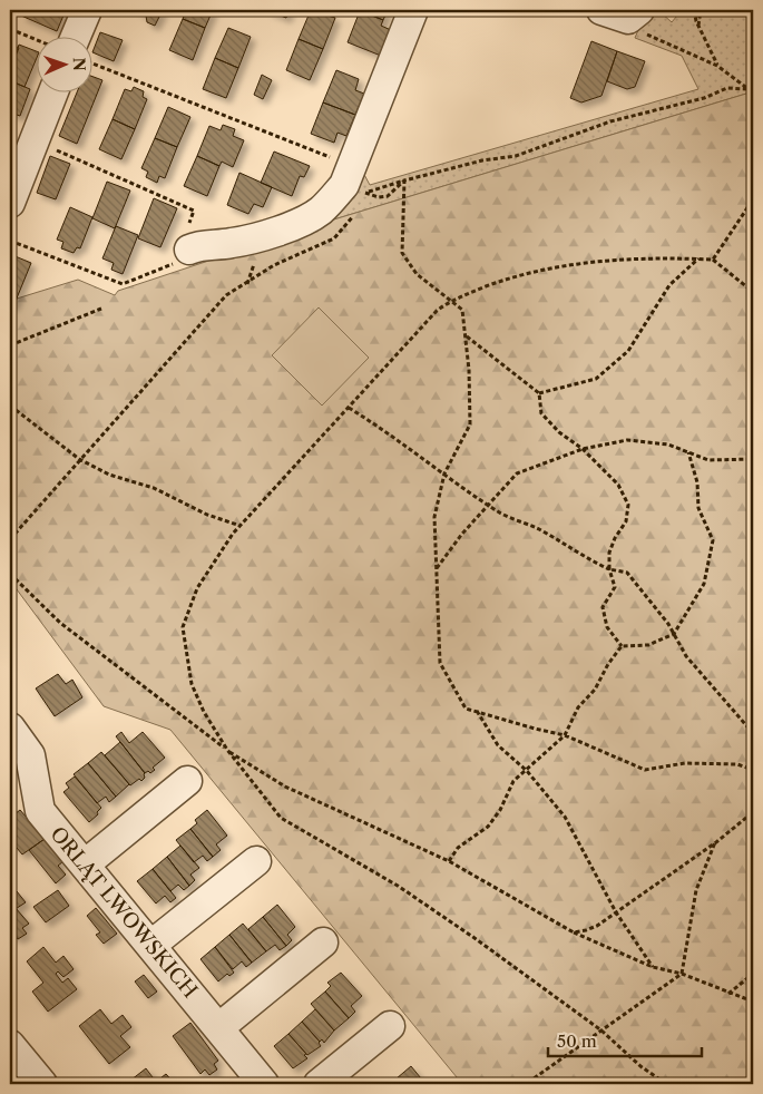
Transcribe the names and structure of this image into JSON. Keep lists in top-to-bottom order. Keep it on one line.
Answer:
{"streets":{"street":["ORLĄT LWOWSKICH"]},"scale_bar":"50 m","north":"right"}
